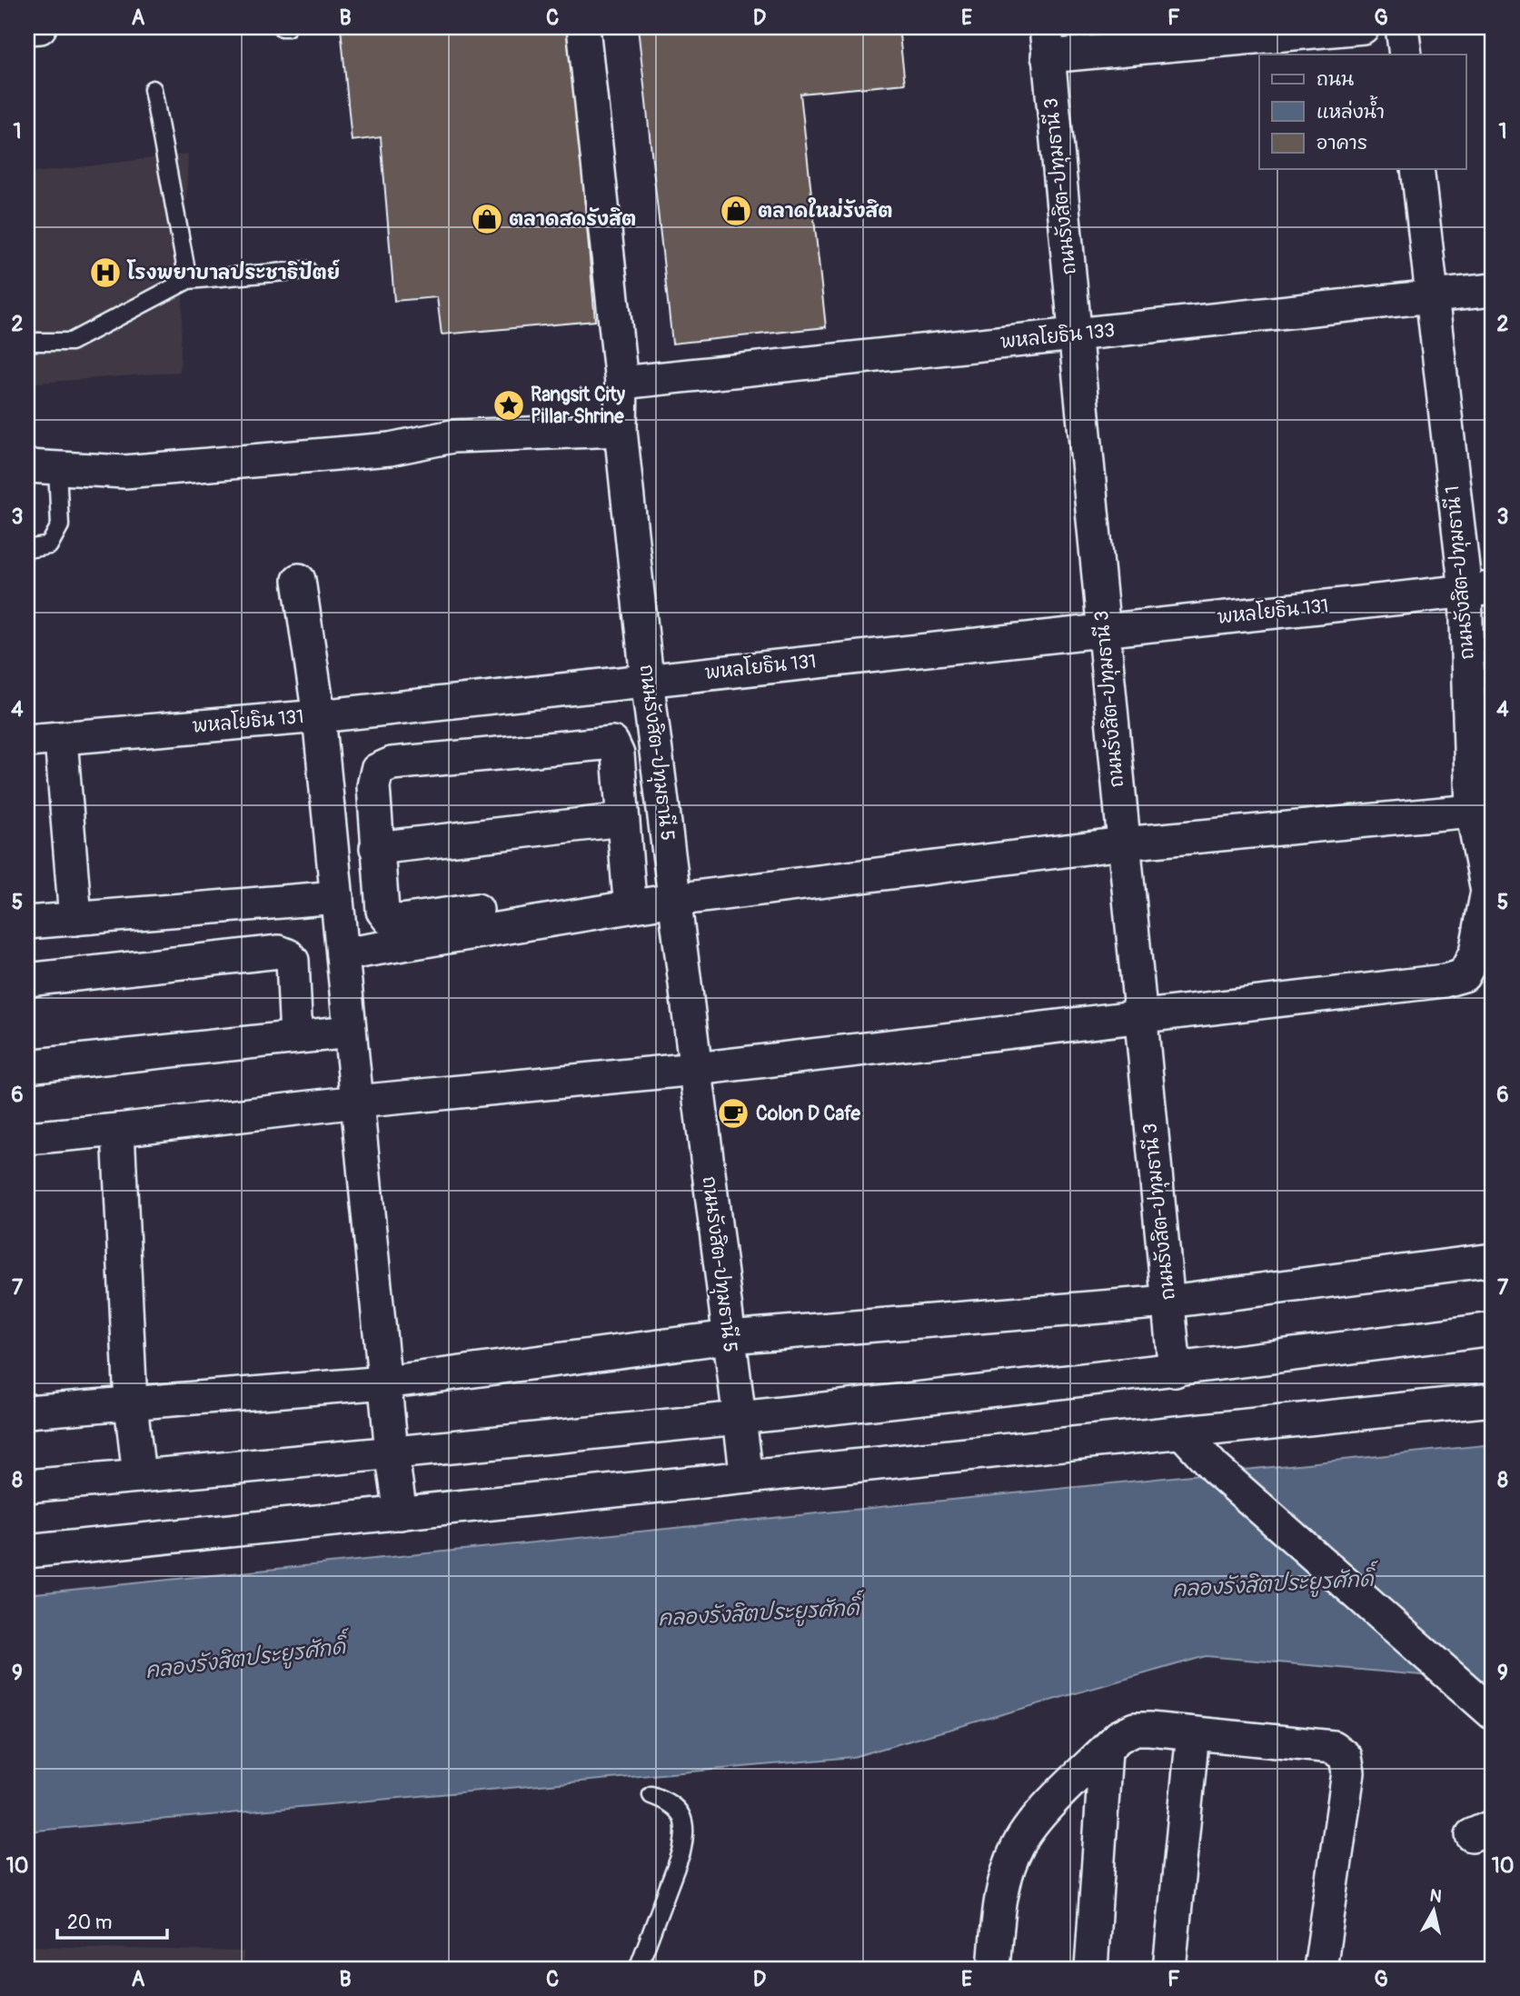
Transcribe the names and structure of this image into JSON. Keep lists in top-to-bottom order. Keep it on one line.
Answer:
{"streets":{"street":["ถนนรังสิต-ปทุมธานี 3","พหลโยธิน 133","ถนนรังสิต-ปทุมธานี 1","พหลโยธิน 131","ถนนรังสิต-ปทุมธานี 5"]},"crossings":[["ถนนรังสิต-ปทุมธานี 3","พหลโยธิน 133"],["ถนนรังสิต-ปทุมธานี 3","ถนนรังสิต-ปทุมธานี 1"],["ถนนรังสิต-ปทุมธานี 3","พหลโยธิน 131"],["พหลโยธิน 133","ถนนรังสิต-ปทุมธานี 1"],["พหลโยธิน 133","ถนนรังสิต-ปทุมธานี 5"],["ถนนรังสิต-ปทุมธานี 1","พหลโยธิน 131"],["พหลโยธิน 131","ถนนรังสิต-ปทุมธานี 5"]],"water":["คลองรังสิตประยูรศักดิ์"],"places":{"shop":["ตลาดใหม่รังสิต","ตลาดสดรังสิต"],"hospital":["โรงพยาบาลประชาธิปัตย์"],"place":["Rangsit City Pillar Shrine"],"cafe":["Colon D Cafe"]},"legend":["ถนน","แหล่งน้ำ","อาคาร"],"scale_bar":"20 m","north":"top","grid":{"columns":["A","B","C","D","E","F","G"],"rows":["1","2","3","4","5","6","7","8","9","10"]}}
